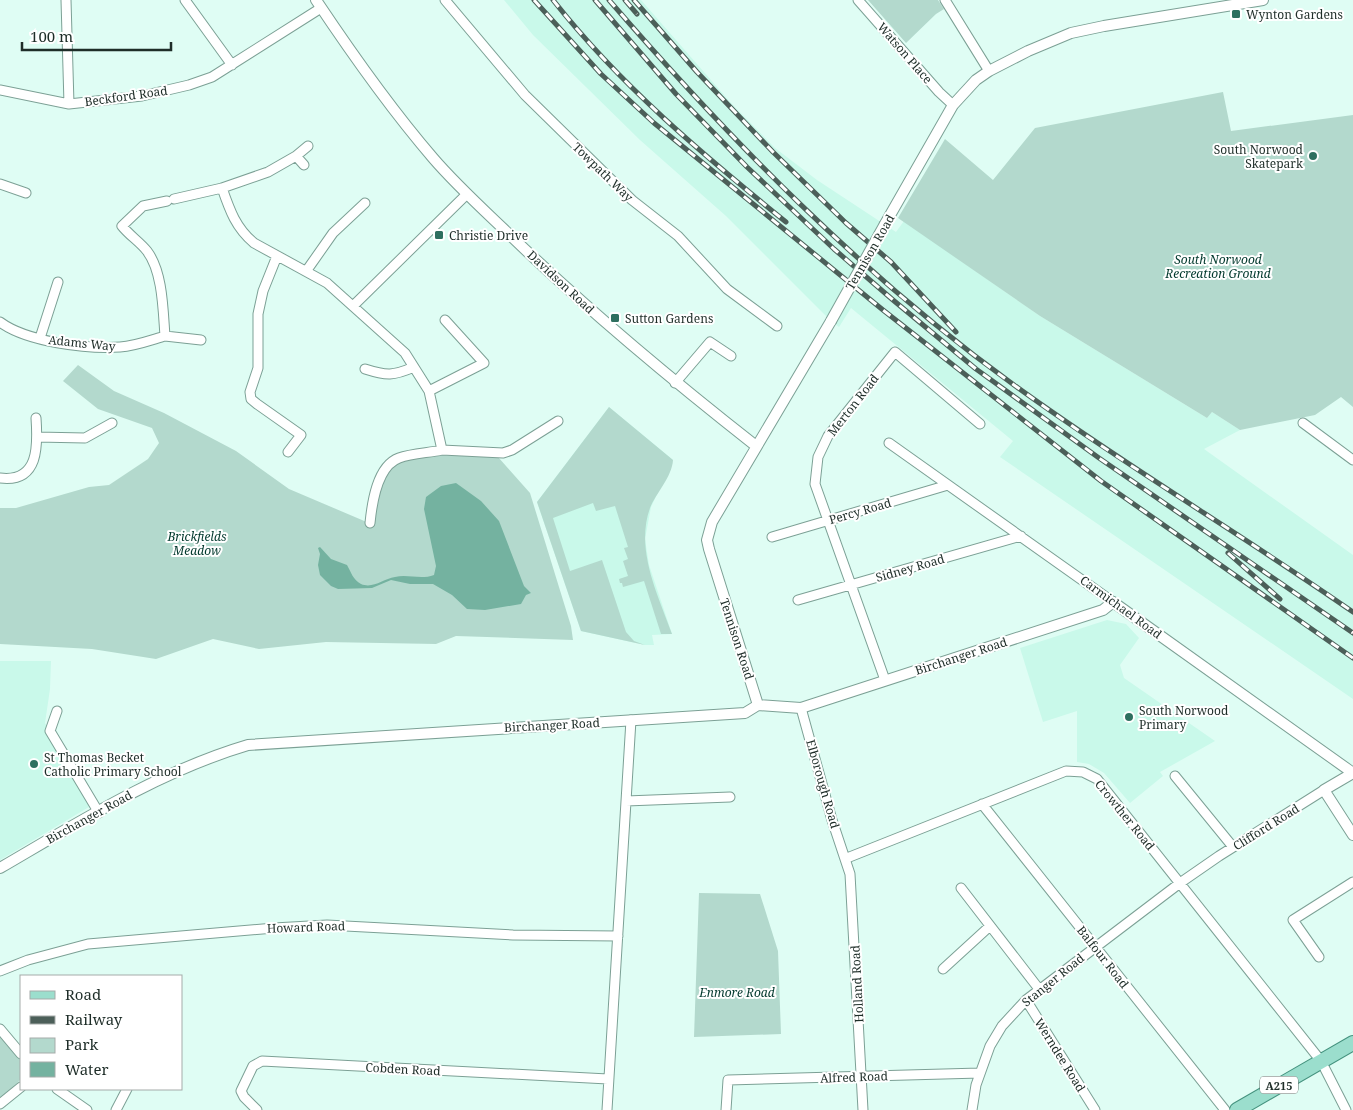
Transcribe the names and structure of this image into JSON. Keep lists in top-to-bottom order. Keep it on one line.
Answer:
{"streets":{"main road":["A215"],"street":["Watson Place","Beckford Road","Towpath Way","Tennison Road","Davidson Road","Adams Way","Merton Road","Percy Road","Sidney Road","Carmichael Road","Birchanger Road","Elborough Road","Crowther Road","Clifford Road","Howard Road","Balfour Road","Stanger Road","Holland Road","Werndee Road","Cobden Road","Alfred Road"]},"crossings":[["Watson Place","Tennison Road"],["Beckford Road","Davidson Road"],["Tennison Road","Davidson Road"],["Tennison Road","Birchanger Road"],["Merton Road","Percy Road"],["Merton Road","Sidney Road"],["Merton Road","Birchanger Road"],["Percy Road","Carmichael Road"],["Sidney Road","Carmichael Road"],["Carmichael Road","Birchanger Road"],["Carmichael Road","Clifford Road"],["Birchanger Road","Elborough Road"],["Elborough Road","Crowther Road"],["Elborough Road","Holland Road"],["Crowther Road","Clifford Road"],["Crowther Road","Balfour Road"],["Crowther Road","Stanger Road"],["Crowther Road","Holland Road"],["Crowther Road","A215"],["Clifford Road","Stanger Road"],["Balfour Road","Stanger Road"],["Stanger Road","Werndee Road"],["Stanger Road","Alfred Road"],["Holland Road","Alfred Road"]],"parks":["South Norwood Recreation Ground","Brickfields Meadow","Enmore Road"],"places":{"transit":["Wynton Gardens","Christie Drive","Sutton Gardens"],"other":["South Norwood Skatepark","South Norwood Primary","St Thomas Becket Catholic Primary School"]},"legend":["Road","Railway","Park","Water"],"scale_bar":"100 m"}
